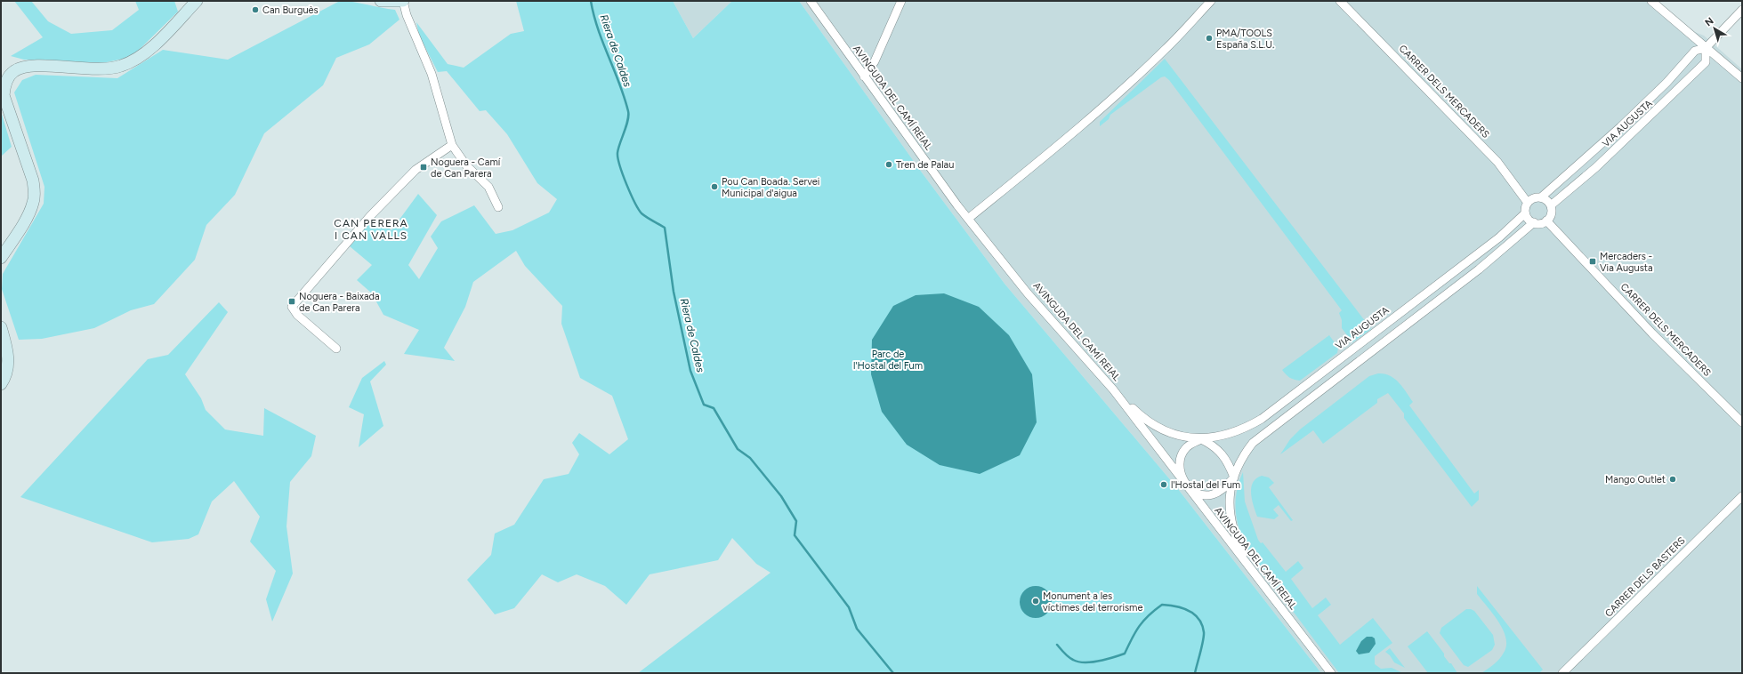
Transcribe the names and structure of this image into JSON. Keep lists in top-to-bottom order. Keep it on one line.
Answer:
{"streets":{"street":["CARRER DELS MERCADERS","AVINGUDA DEL CAMÍ REIAL","VIA AUGUSTA","CARRER DELS BASTERS"]},"crossings":[["CARRER DELS MERCADERS","VIA AUGUSTA"],["AVINGUDA DEL CAMÍ REIAL","VIA AUGUSTA"]],"districts":["CAN PERERA I CAN VALLS"],"water":["Riera de Caldes"],"parks":["Parc de l'Hostal del Fum"],"places":{"other":["Can Burguès","PMA/TOOLS España S.L.U.","Tren de Palau","Pou Can Boada. Servei Municipal d'aigua","Mango Outlet","l'Hostal del Fum","Monument a les víctimes del terrorisme"],"transit":["Noguera - Camí de Can Parera","Mercaders - Via Augusta","Noguera - Baixada de Can Parera"]},"north":"top left"}
